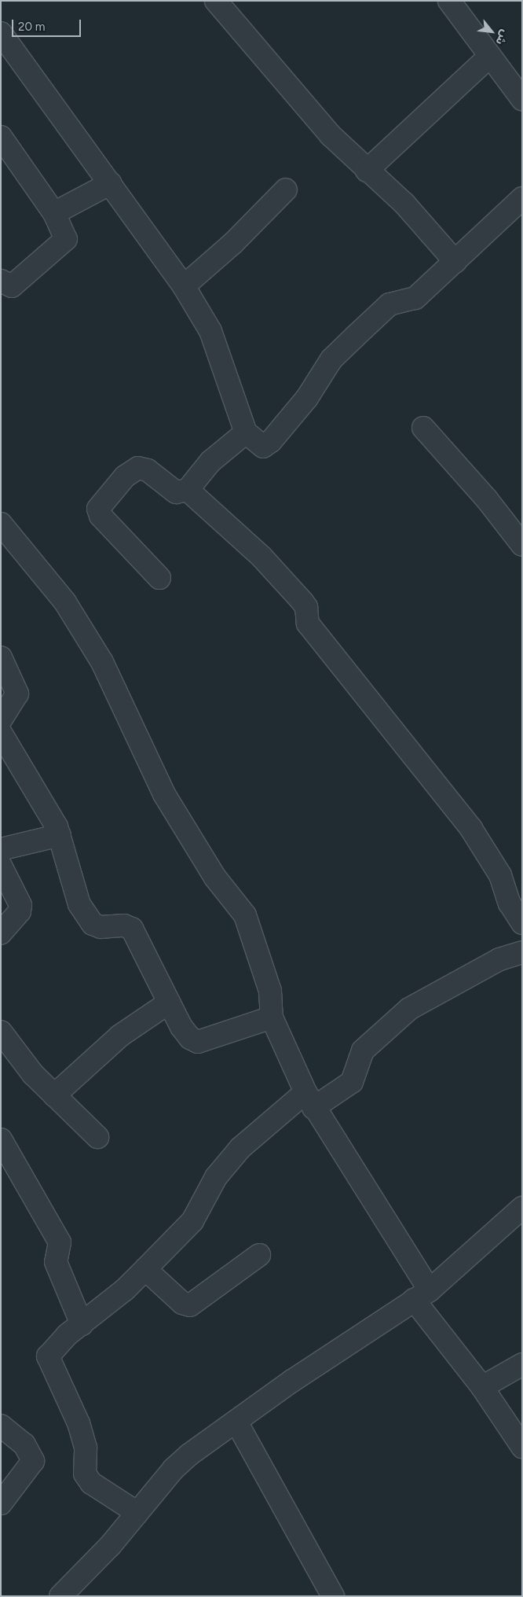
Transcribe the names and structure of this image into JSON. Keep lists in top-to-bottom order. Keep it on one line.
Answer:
{"scale_bar":"20 m","north":"bottom right"}
